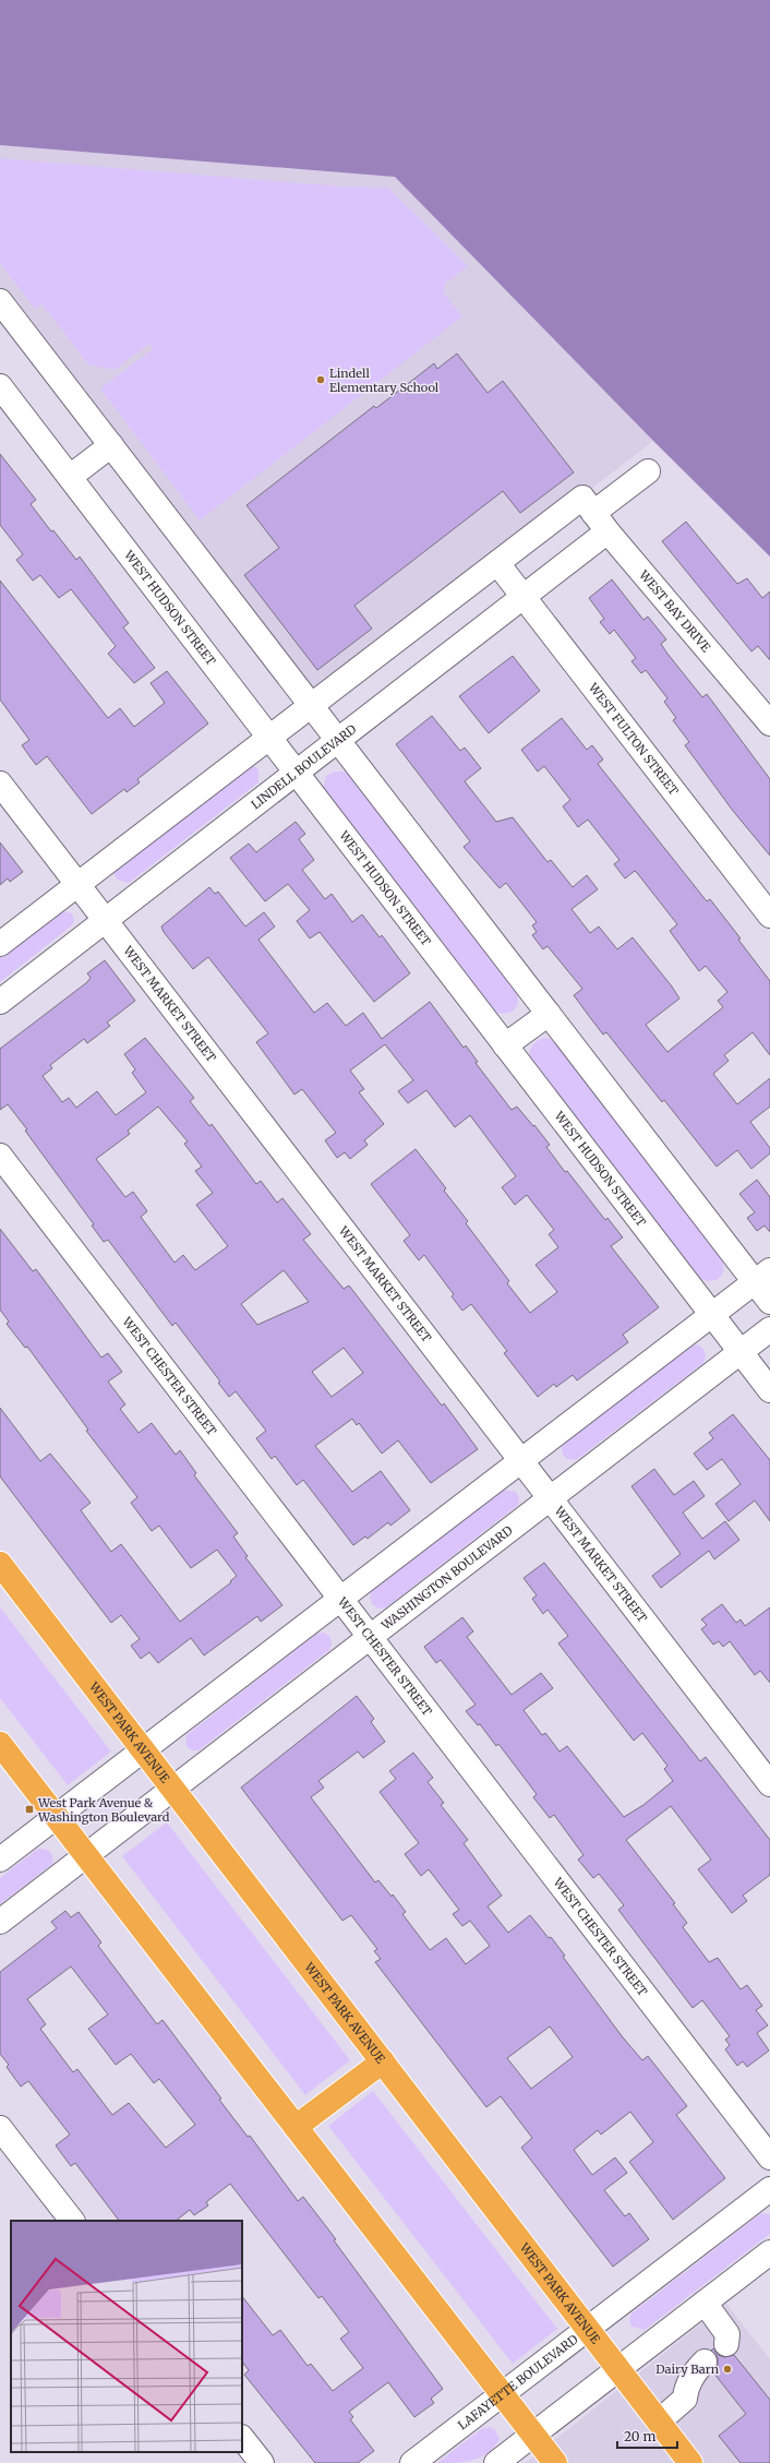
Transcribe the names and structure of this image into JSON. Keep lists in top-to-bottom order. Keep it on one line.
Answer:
{"streets":{"highway":["WEST PARK AVENUE"],"street":["WEST HUDSON STREET","WEST BAY DRIVE","WEST FULTON STREET","LINDELL BOULEVARD","WEST MARKET STREET","WEST CHESTER STREET","WASHINGTON BOULEVARD","LAFAYETTE BOULEVARD"]},"crossings":[["WEST HUDSON STREET","LINDELL BOULEVARD"],["WEST HUDSON STREET","WASHINGTON BOULEVARD"],["WEST BAY DRIVE","LINDELL BOULEVARD"],["WEST FULTON STREET","LINDELL BOULEVARD"],["LINDELL BOULEVARD","WEST MARKET STREET"],["WEST MARKET STREET","WASHINGTON BOULEVARD"],["WEST CHESTER STREET","WASHINGTON BOULEVARD"],["WASHINGTON BOULEVARD","WEST PARK AVENUE"],["WEST PARK AVENUE","LAFAYETTE BOULEVARD"]],"places":{"other":["Lindell Elementary School","Dairy Barn"],"transit":["West Park Avenue & Washington Boulevard"]},"scale_bar":"20 m"}
